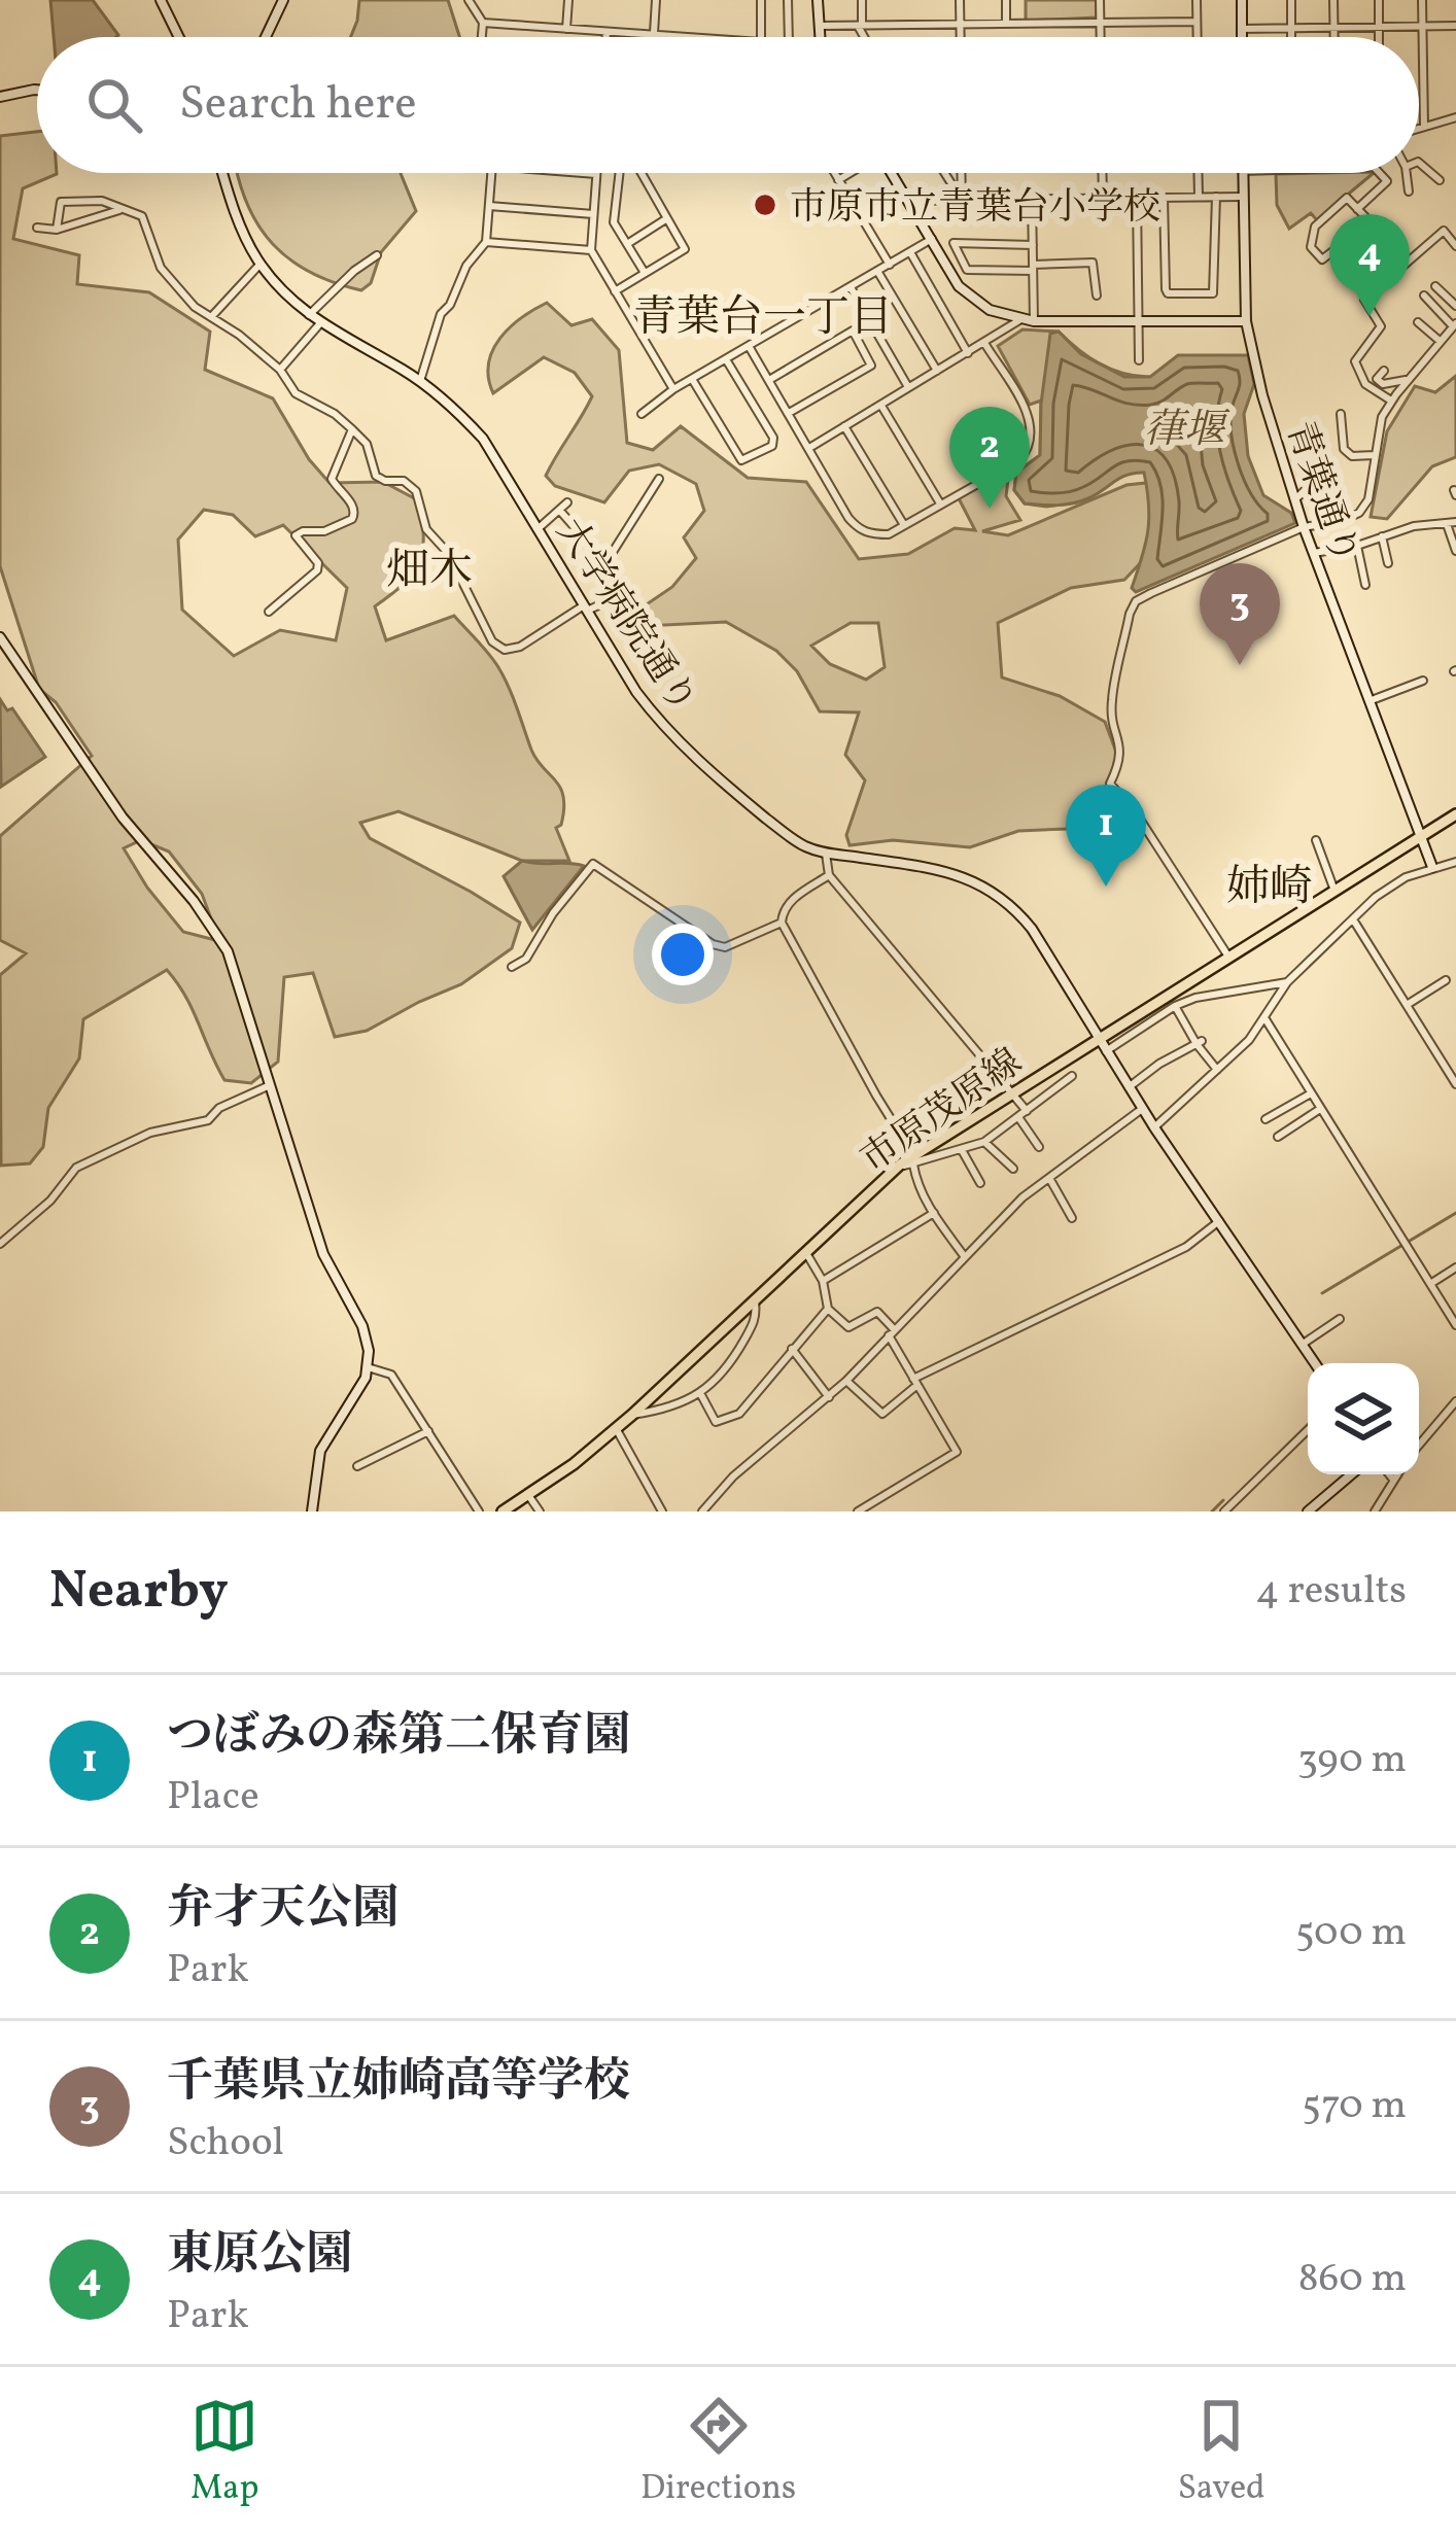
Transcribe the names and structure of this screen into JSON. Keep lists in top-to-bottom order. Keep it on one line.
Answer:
{"streets":{"main road":["市原茂原線"],"street":["青葉通り","大学病院通り"]},"crossings":[["青葉通り","市原茂原線"],["大学病院通り","市原茂原線"]],"districts":["青葉台一丁目","畑木","姉崎"],"water":["葎堰"],"places":["市原市立青葉台小学校"],"page":{"search":"Search here","pins":["4","2","3","1"],"heading":["Nearby","4 results"],"list":[{"mark":"1","name":"つぼみの森第二保育園","note":"Place","value":"390 m"},{"mark":"2","name":"弁才天公園","note":"Park","value":"500 m"},{"mark":"3","name":"千葉県立姉崎高等学校","note":"School","value":"570 m"},{"mark":"4","name":"東原公園","note":"Park","value":"860 m"}],"nav":["Map","Directions","Saved"]}}
